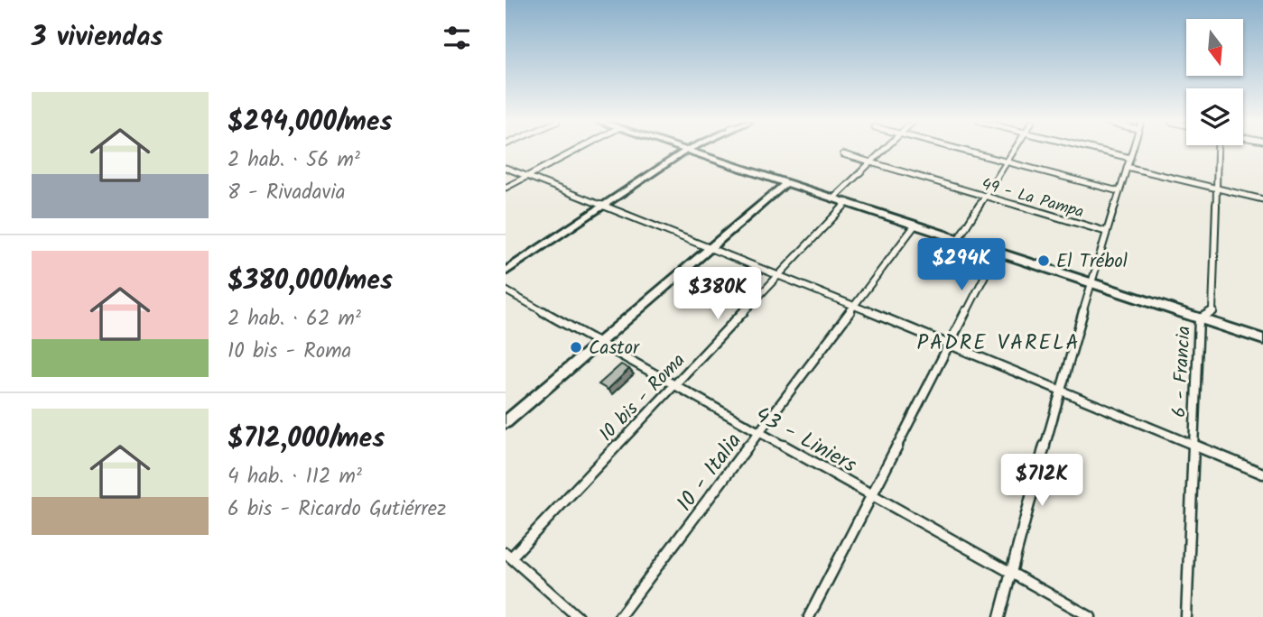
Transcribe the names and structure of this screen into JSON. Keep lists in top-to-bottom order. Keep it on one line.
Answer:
{"streets":{"street":["49 - La Pampa","6 - Francia","10 bis - Roma","43 - Liniers","10 - Italia"]},"crossings":[["10 bis - Roma","43 - Liniers"],["43 - Liniers","10 - Italia"]],"districts":["PADRE VARELA"],"places":["El Trébol","Castor"],"north":"bottom","page":{"heading":"3 viviendas","list":[{"name":"$294,000/mes","note":"2 hab. · 56 m² · 8 - Rivadavia"},{"name":"$380,000/mes","note":"2 hab. · 62 m² · 10 bis - Roma"},{"name":"$712,000/mes","note":"4 hab. · 112 m² · 6 bis - Ricardo Gutiérrez"}],"price":["$294K","$380K","$712K"]}}
